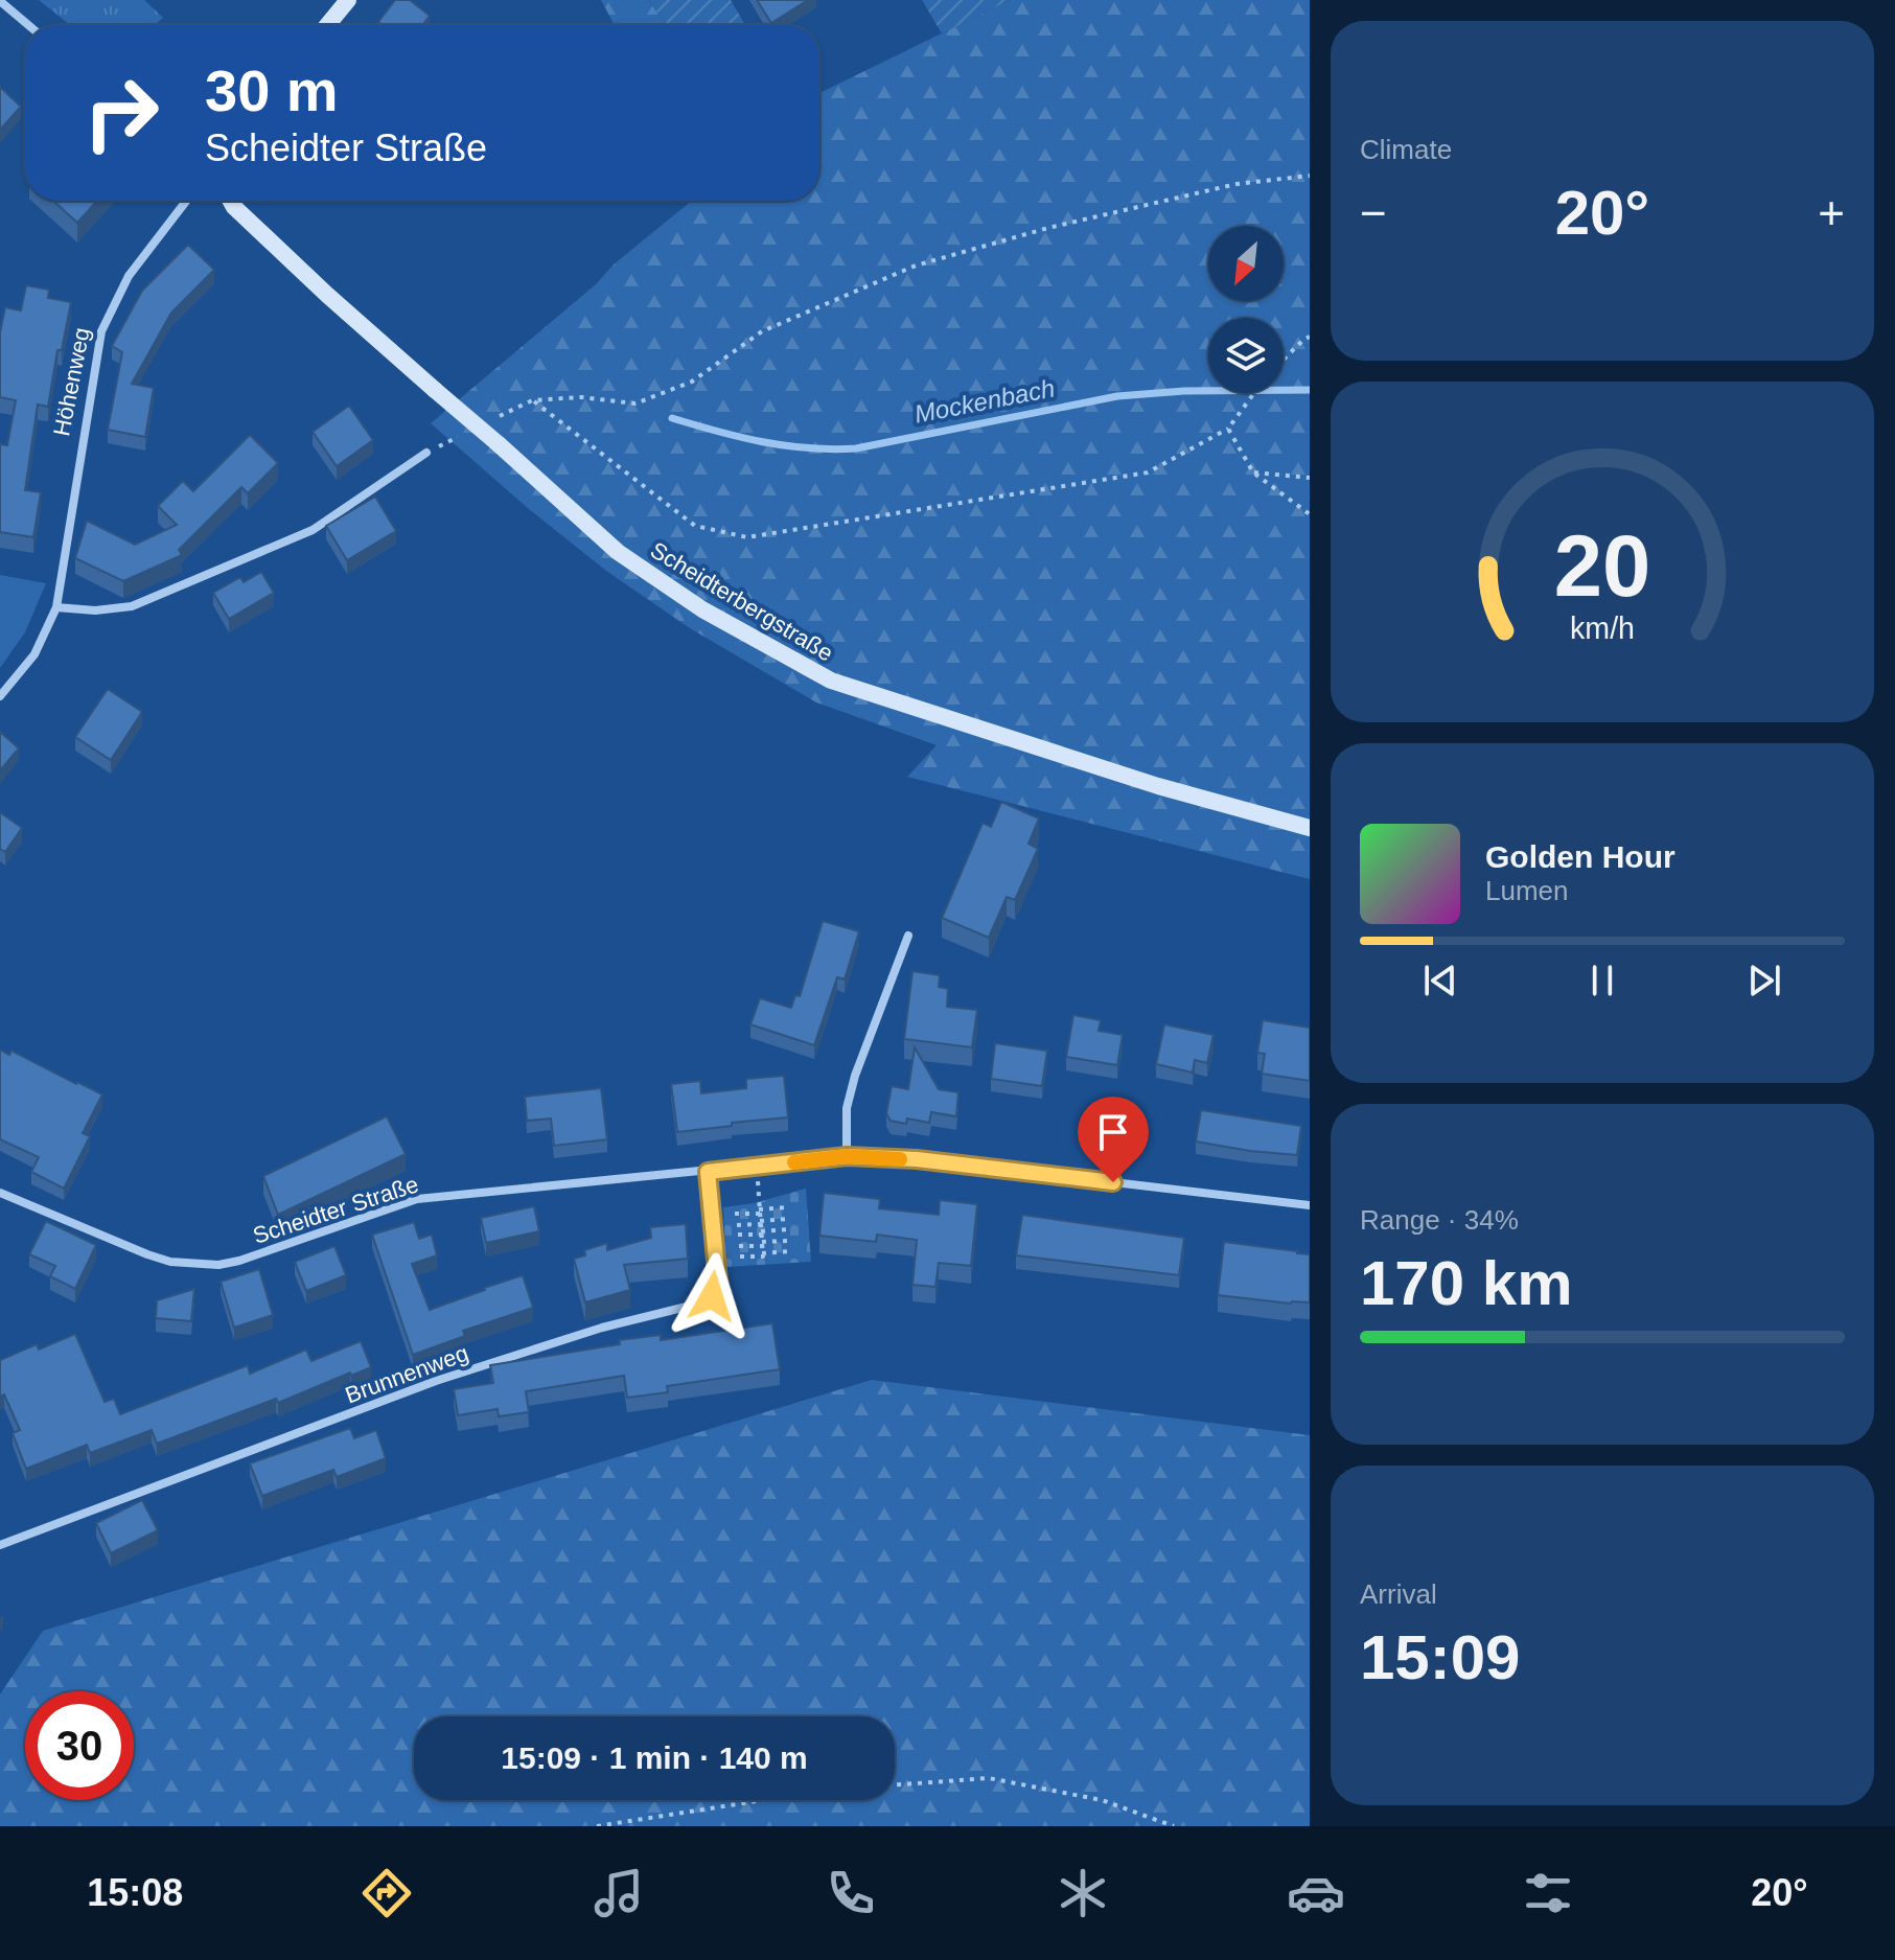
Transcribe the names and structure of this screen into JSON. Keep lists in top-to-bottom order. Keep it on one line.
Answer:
{"streets":{"street":["Höhenweg","Scheidterbergstraße","Scheidter Straße","Brunnenweg"]},"crossings":[["Scheidter Straße","Brunnenweg"]],"water":["Mockenbach"],"north":"bottom left","page":{"tile":["Climate",["Range · 34%","170 km"],["Arrival","15:09"]],"turn":["30 m","Scheidter Straße"],"heat":["−","20°","+"],"song":["Golden Hour","Lumen"],"limit":"30","trip":"15:09 · 1 min · 140 m","tabs":["15:08","20°"],"gauge":["20","km/h"]}}
